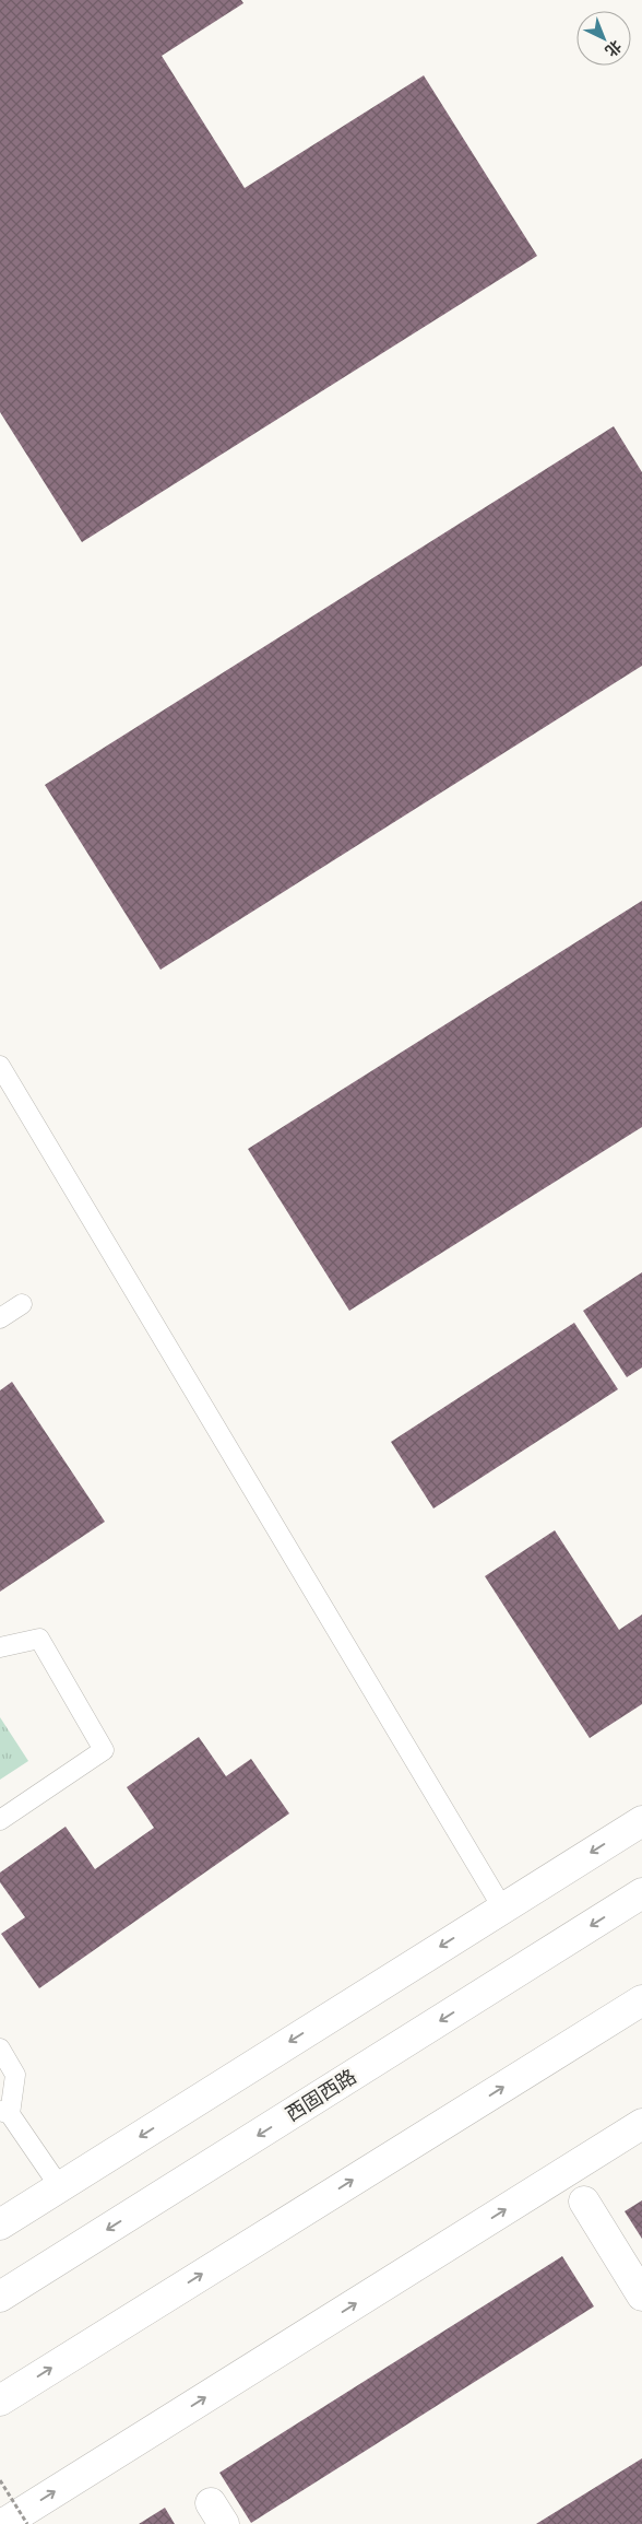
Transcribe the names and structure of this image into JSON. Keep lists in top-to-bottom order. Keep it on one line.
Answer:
{"streets":{"street":["西固西路"]},"north":"bottom right"}
